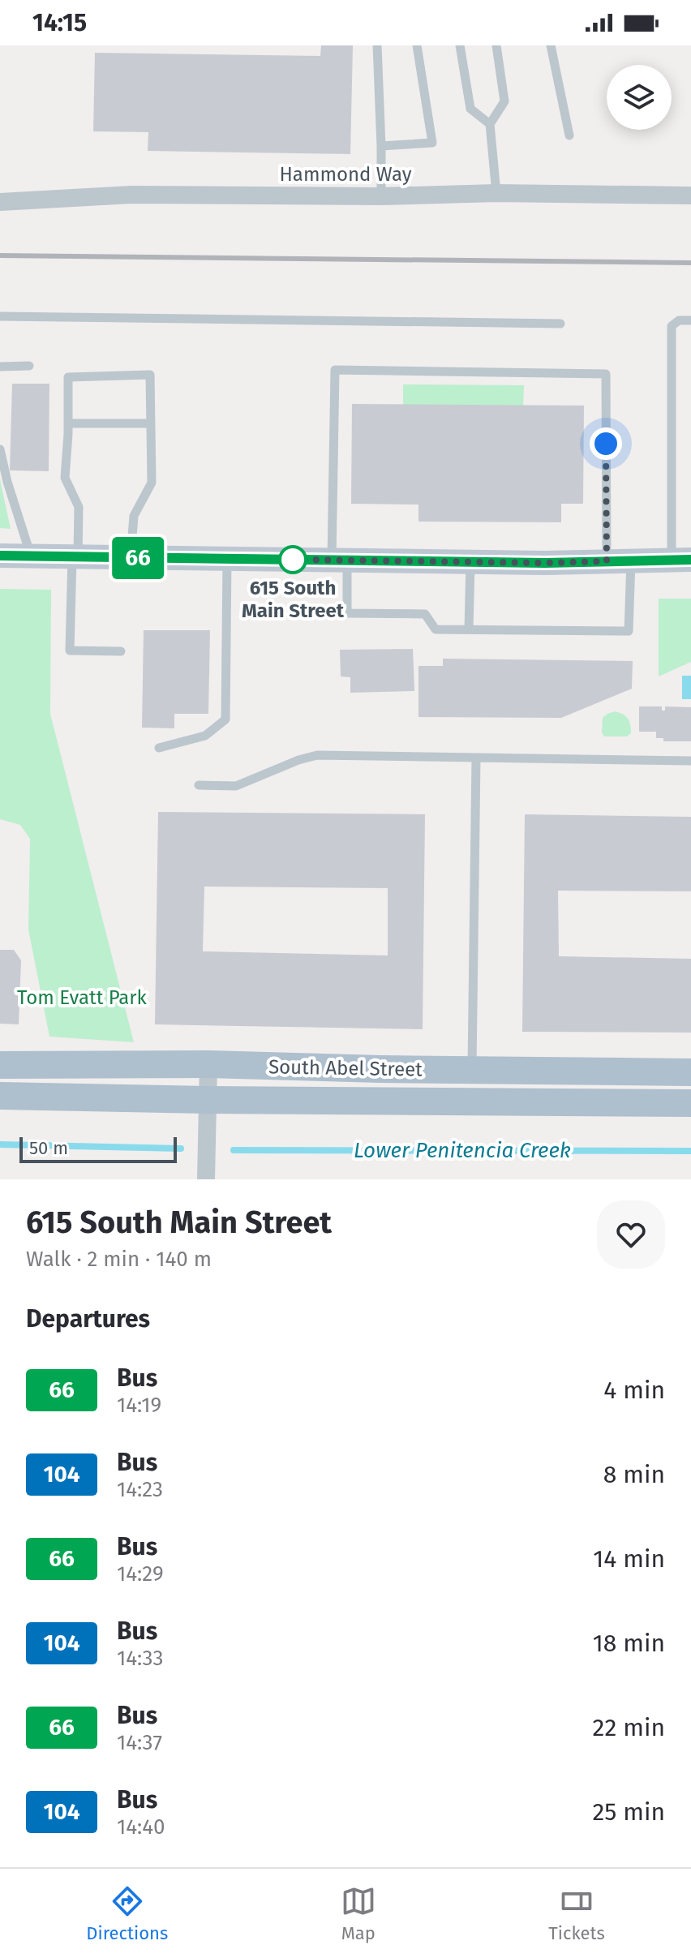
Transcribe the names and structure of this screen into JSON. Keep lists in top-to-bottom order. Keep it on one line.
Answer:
{"streets":{"main road":["South Abel Street"],"street":["Hammond Way"]},"water":["Lower Penitencia Creek"],"parks":["Tom Evatt Park"],"places":["615 South Main Street"],"lines":["bus line 66"],"scale_bar":"50 m","page":{"status":"14:15","on_map":"66","scale":"50 m","heading":[["615 South Main Street","Walk · 2 min · 140 m"],"Departures"],"list":[{"mark":"66","name":"Bus","note":"14:19","value":"4 min"},{"mark":"104","name":"Bus","note":"14:23","value":"8 min"},{"mark":"66","name":"Bus","note":"14:29","value":"14 min"},{"mark":"104","name":"Bus","note":"14:33","value":"18 min"},{"mark":"66","name":"Bus","note":"14:37","value":"22 min"},{"mark":"104","name":"Bus","note":"14:40","value":"25 min"}],"tabs":["Directions","Map","Tickets"]}}
